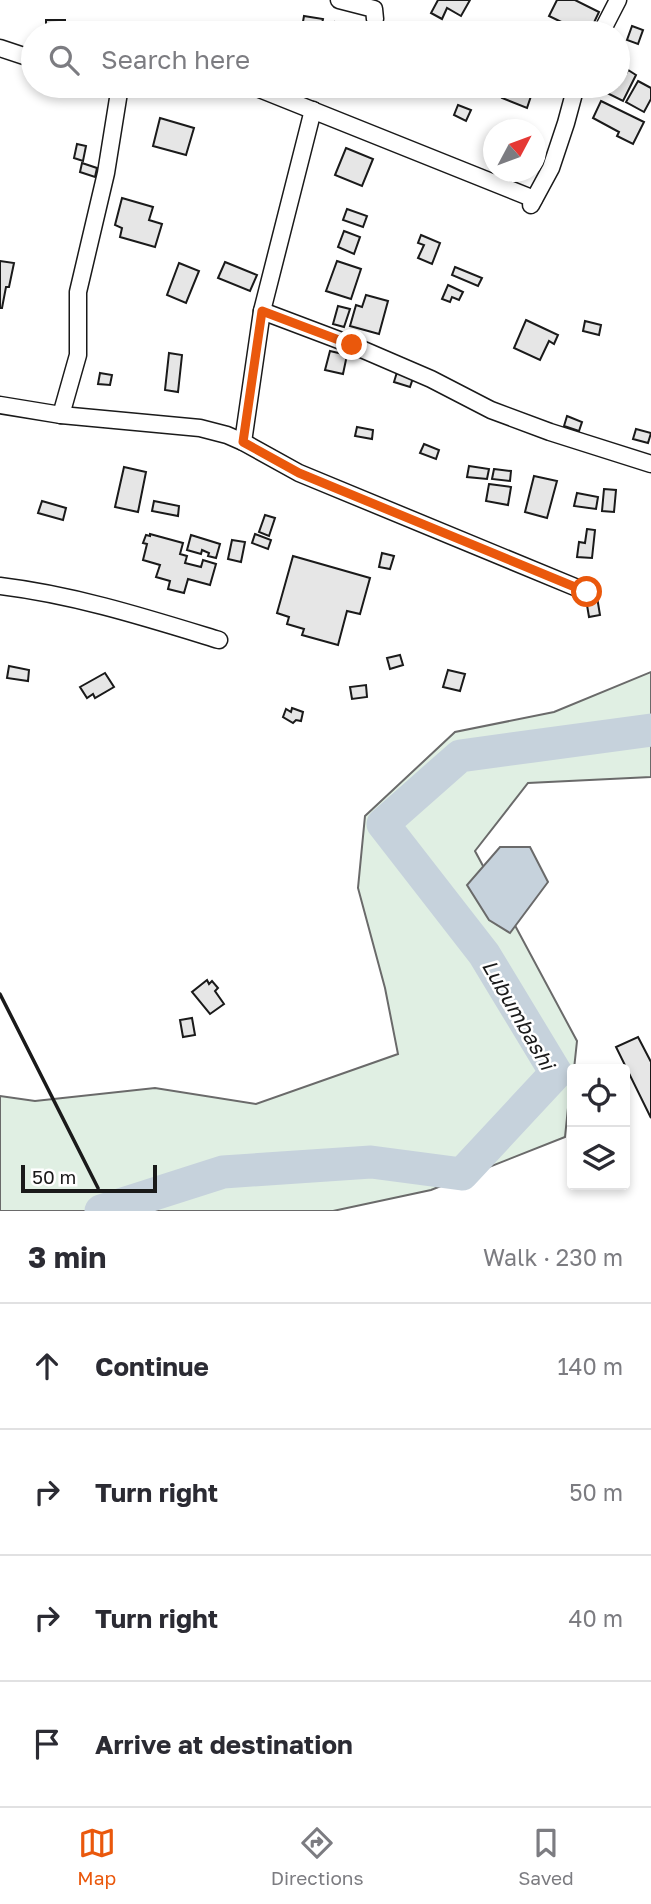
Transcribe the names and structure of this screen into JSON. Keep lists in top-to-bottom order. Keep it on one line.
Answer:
{"water":["Lubumbashi"],"scale_bar":"50 m","north":"top right","page":{"search":"Search here","scale":"50 m","heading":["3 min","Walk · 230 m"],"list":[["Continue","140 m"],["Turn right","50 m"],["Turn right","40 m"],"Arrive at destination"],"nav":["Map","Directions","Saved"]}}
